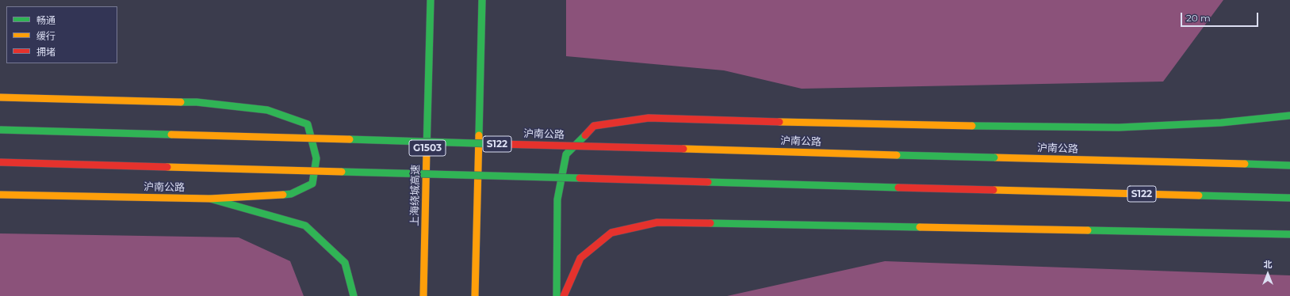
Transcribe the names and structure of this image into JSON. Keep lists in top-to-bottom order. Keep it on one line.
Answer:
{"streets":{"main road":["沪南公路","S122","G1503","上海绕城高速"]},"legend":["畅通","缓行","拥堵"],"scale_bar":"20 m","north":"top"}
